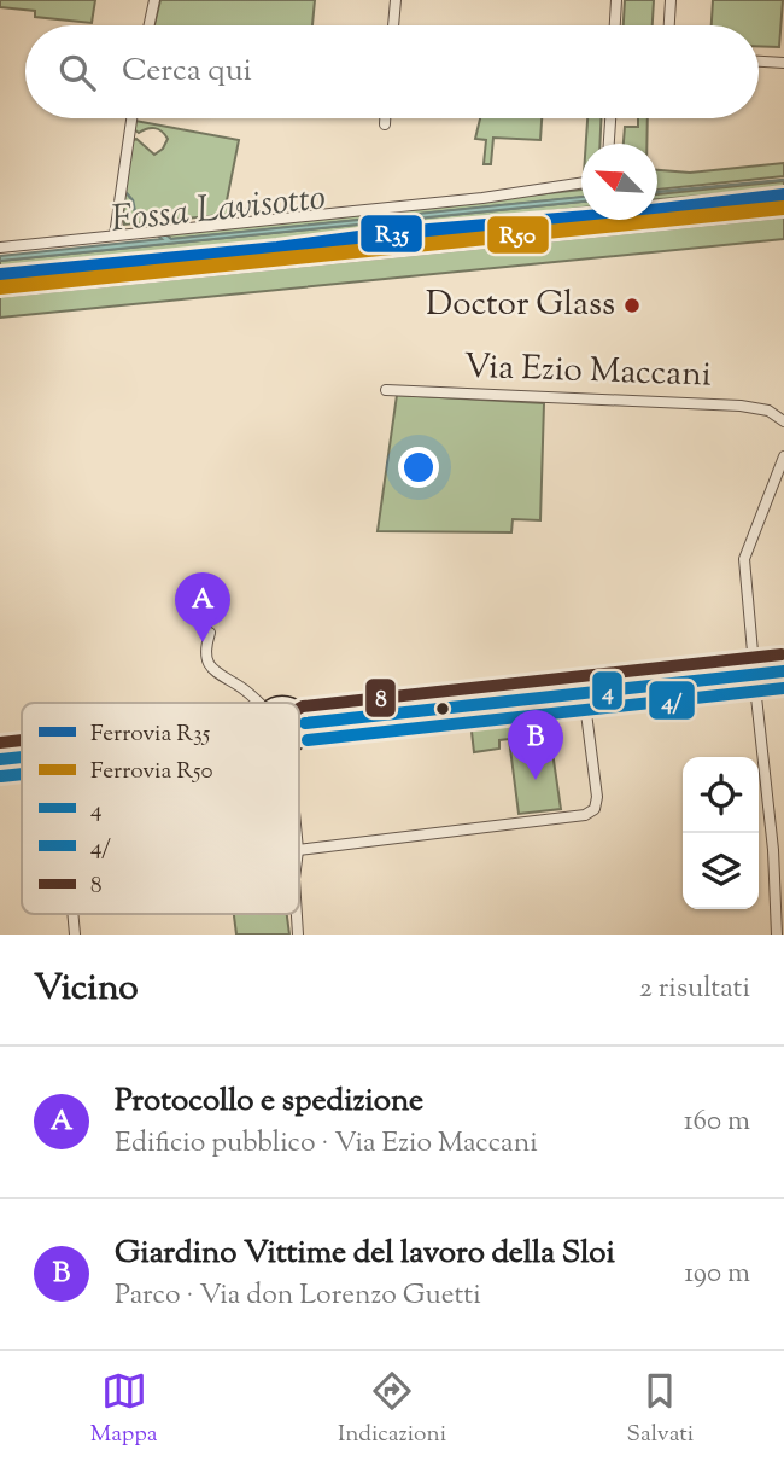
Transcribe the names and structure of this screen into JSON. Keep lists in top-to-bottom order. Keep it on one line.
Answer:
{"streets":{"street":["Via Ezio Maccani"]},"water":["Fossa Lavisotto"],"places":["Doctor Glass"],"lines":["rail line R35","rail line R50","transit line 8","transit line 4","transit line 4/"],"legend":["Ferrovia R35","Ferrovia R50","4","4/","8"],"north":"top left","page":{"search":"Cerca qui","pins":["A","B"],"heading":["Vicino","2 risultati"],"list":[{"mark":"A","name":"Protocollo e spedizione","note":"Edificio pubblico · Via Ezio Maccani","value":"160 m"},{"mark":"B","name":"Giardino Vittime del lavoro della Sloi","note":"Parco · Via don Lorenzo Guetti","value":"190 m"}],"nav":["Mappa","Indicazioni","Salvati"]}}
